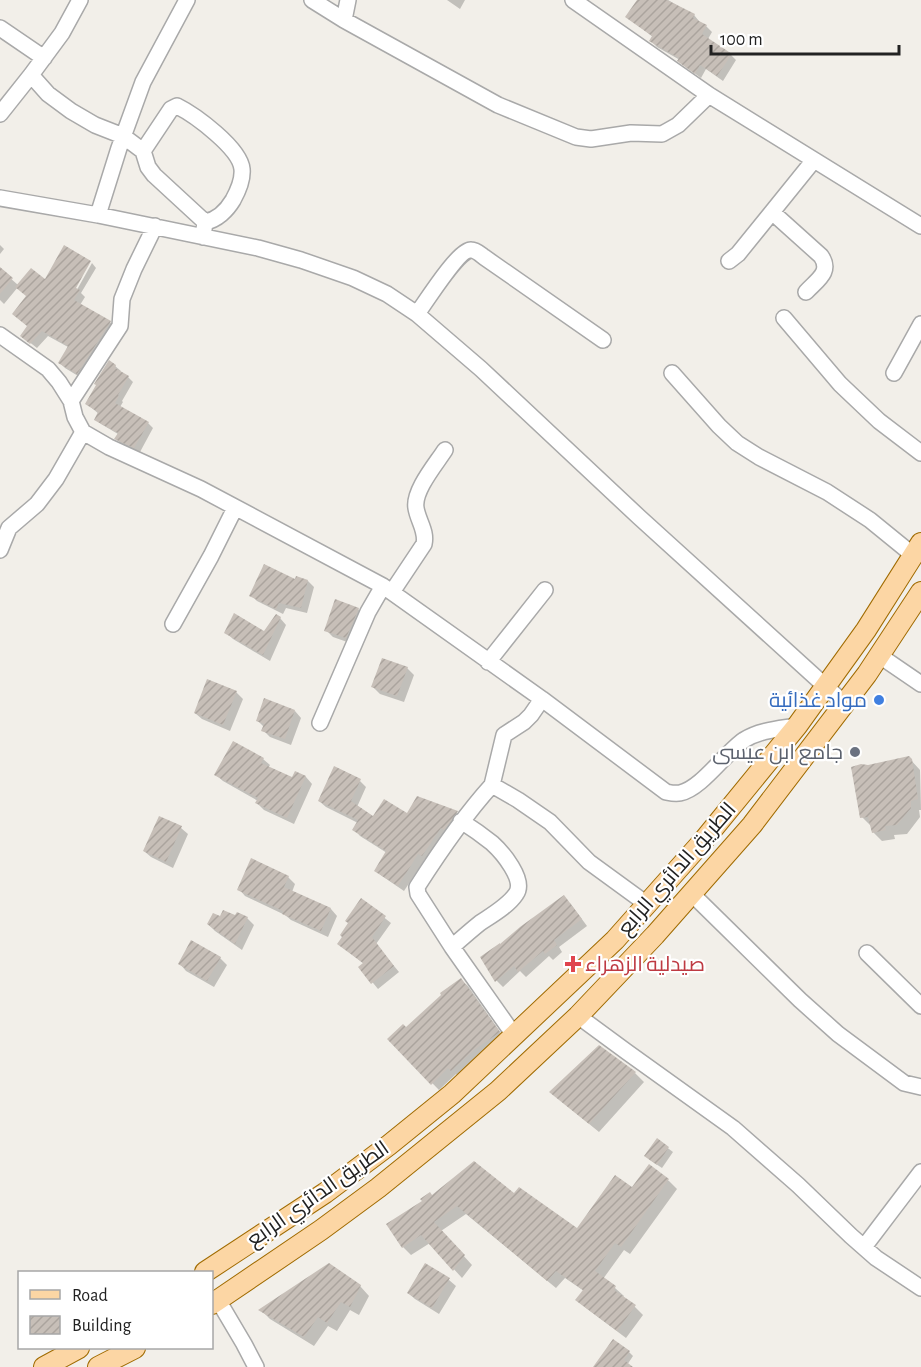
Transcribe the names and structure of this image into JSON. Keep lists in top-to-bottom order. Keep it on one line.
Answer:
{"streets":{"main road":["الطريق الدائري الرابع"]},"places":{"other":["مواد غذائية","جامع ابن عيسى"],"health":["صيدلية الزهراء"]},"legend":["Road","Building"],"scale_bar":"100 m"}
